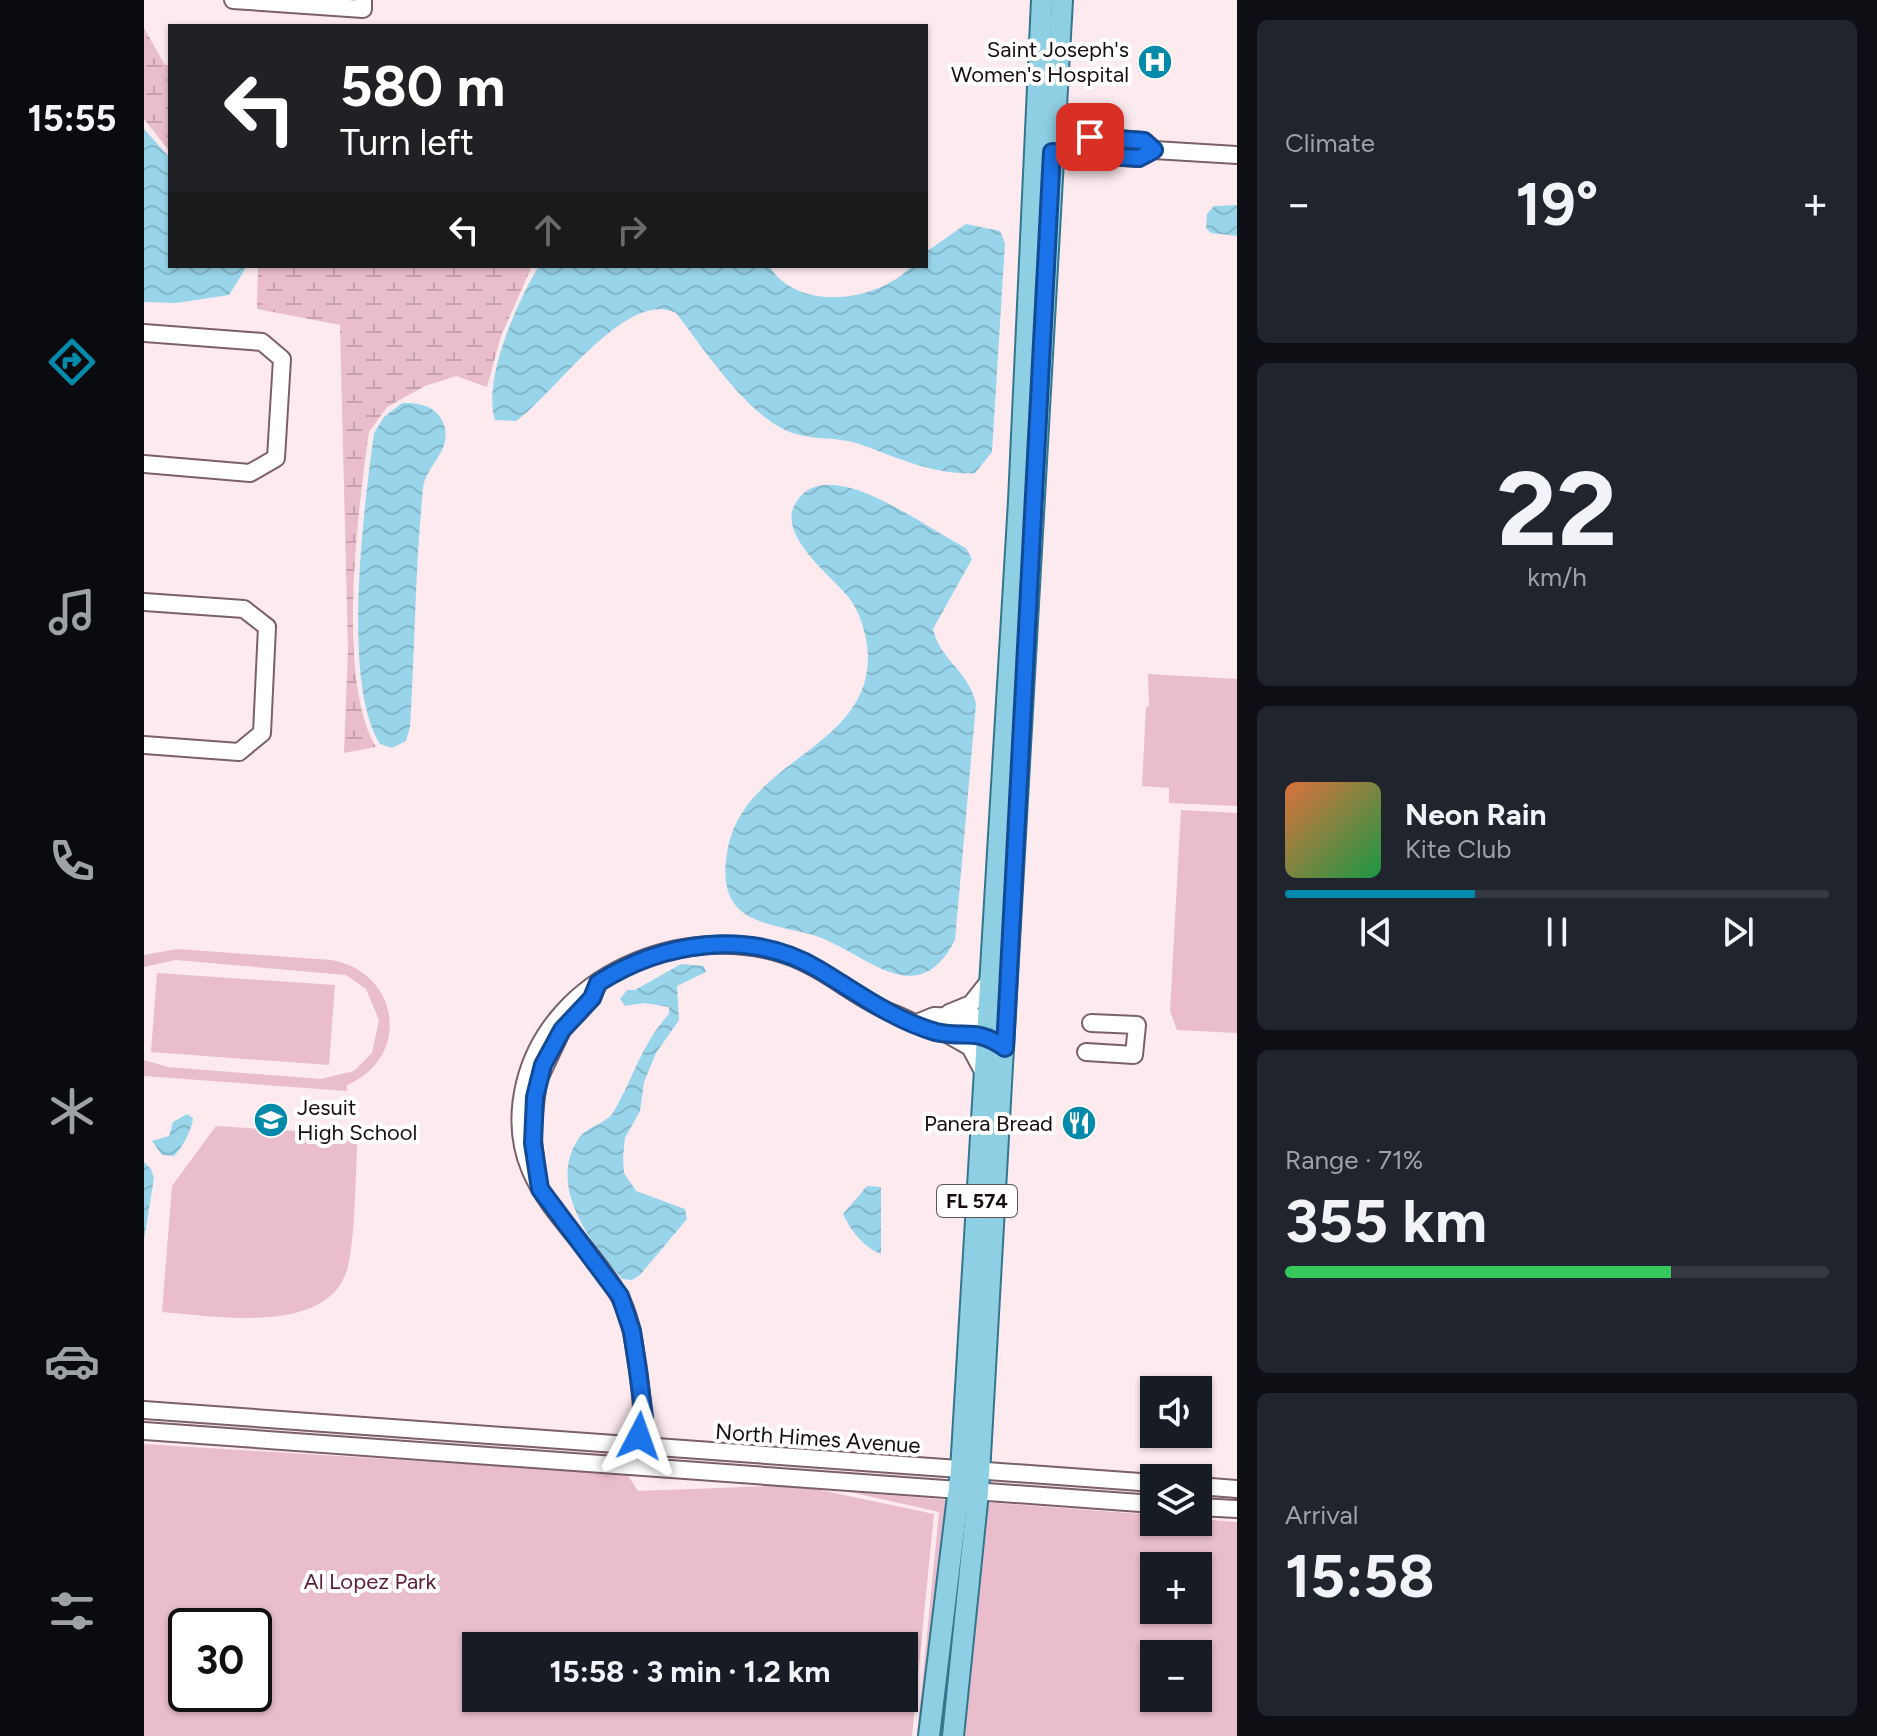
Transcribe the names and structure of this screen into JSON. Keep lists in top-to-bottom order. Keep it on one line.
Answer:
{"streets":{"main road":["FL 574"],"street":["North Himes Avenue"]},"crossings":[["FL 574","North Himes Avenue"]],"parks":["Al Lopez Park"],"places":{"hospital":["Saint Joseph's Women's Hospital"],"school or university":["Jesuit High School"],"restaurant":["Panera Bread"]},"page":{"tabs":"15:55","tile":["Climate",["22","km/h"],["Range · 71%","355 km"],["Arrival","15:58"]],"turn":["580 m","Turn left"],"heat":["−","19°","+"],"song":["Neon Rain","Kite Club"],"map_buttons":["+","−"],"limit":"30","trip":"15:58 · 3 min · 1.2 km"}}
